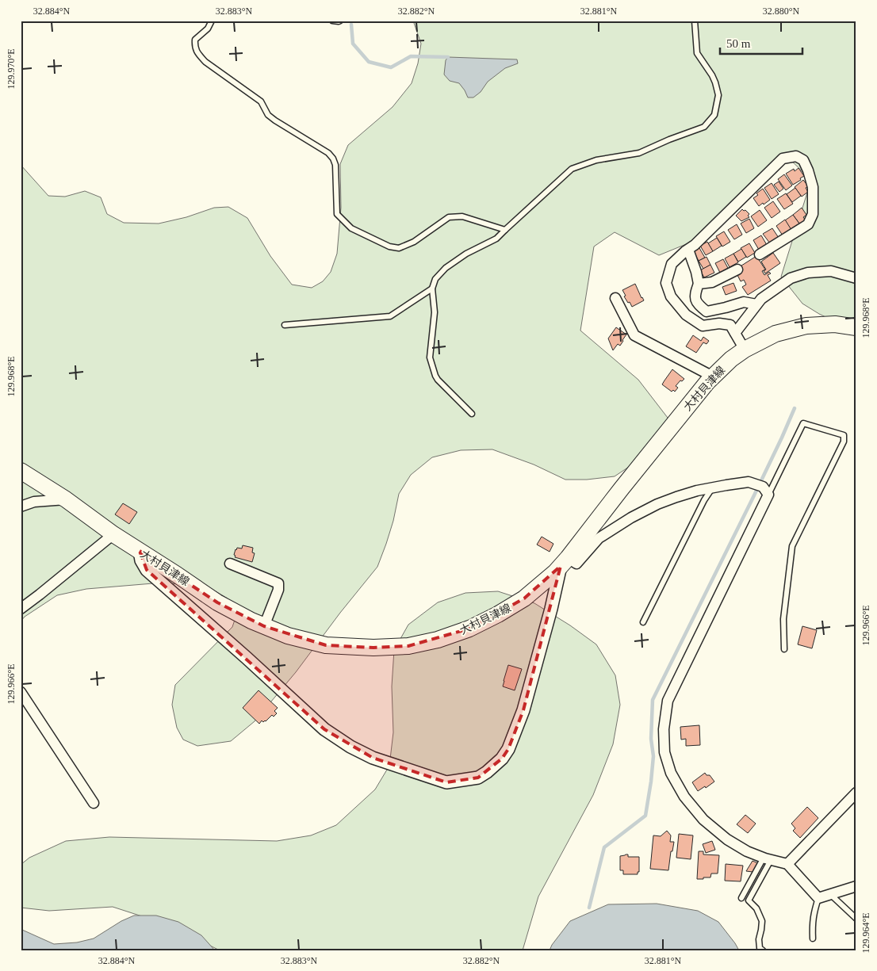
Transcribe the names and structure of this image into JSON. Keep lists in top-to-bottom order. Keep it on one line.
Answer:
{"streets":{"main road":["大村貝津線"]},"scale_bar":"50 m","coordinates":["32.884°N","32.883°N","32.882°N","32.881°N","32.880°N","129.970°E","129.968°E","129.966°E","129.964°E"]}
